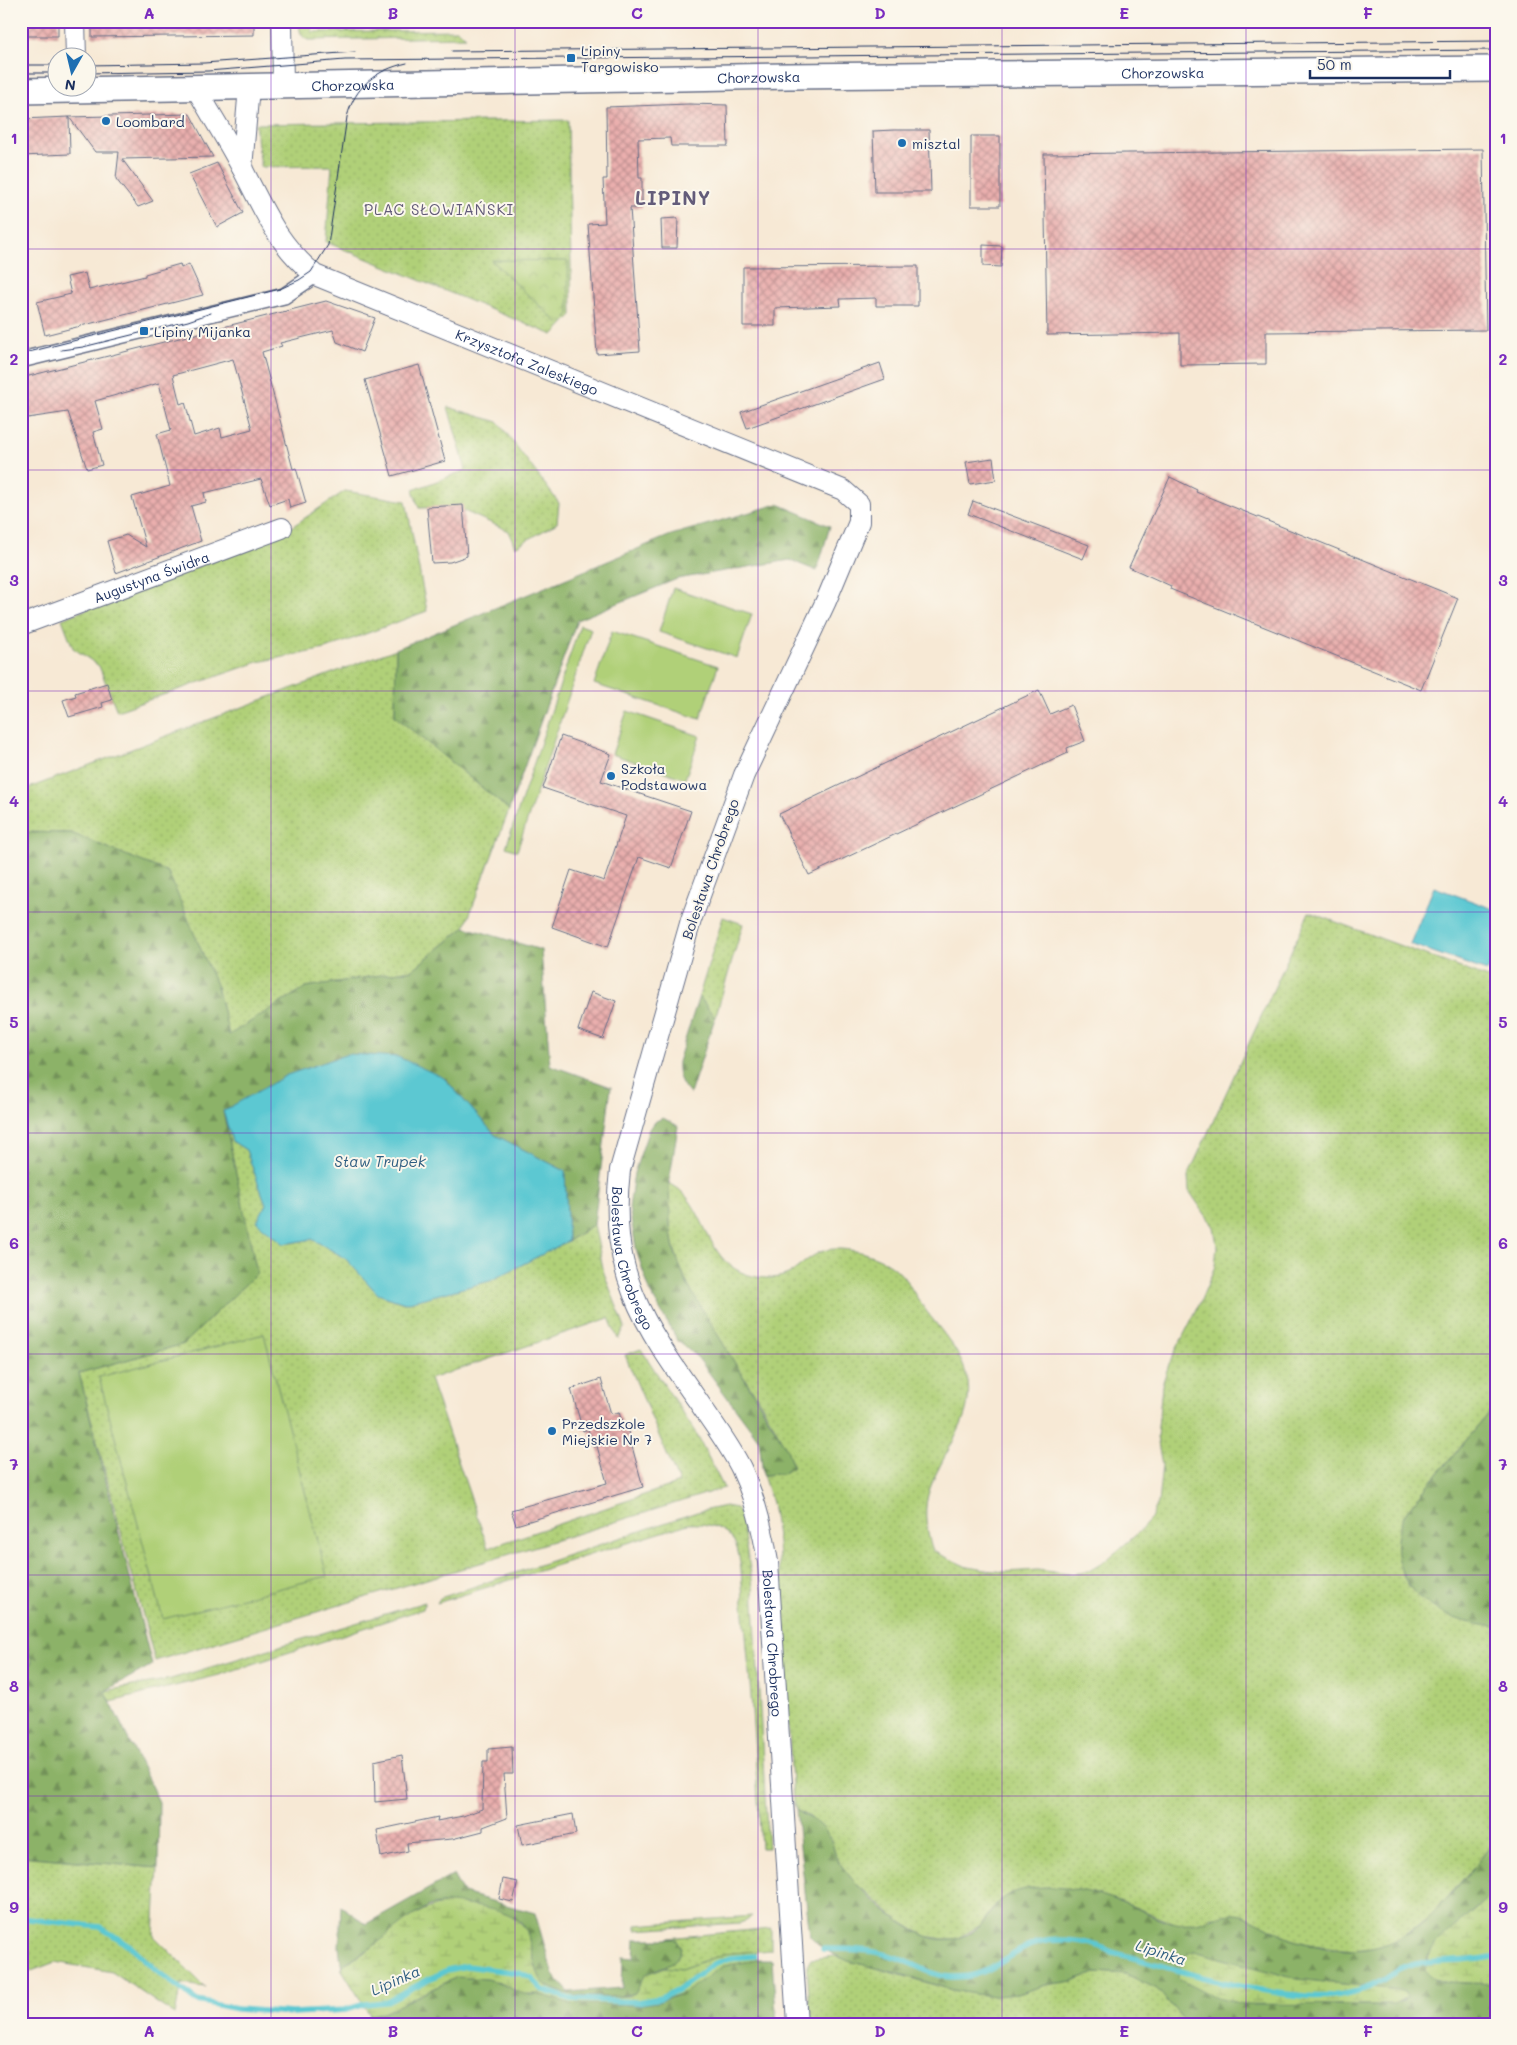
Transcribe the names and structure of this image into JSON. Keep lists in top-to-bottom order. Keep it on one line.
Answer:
{"streets":{"street":["Chorzowska","Krzysztofa Zaleskiego","Augustyna Świdra","Bolesława Chrobrego"]},"crossings":[["Chorzowska","Krzysztofa Zaleskiego"],["Krzysztofa Zaleskiego","Bolesława Chrobrego"]],"districts":["LIPINY","PLAC SŁOWIAŃSKI"],"water":["Staw Trupek","Lipinka"],"places":{"transit":["Lipiny Targowisko","Lipiny Mijanka"],"other":["Loombard","misztal","Szkoła Podstawowa","Przedszkole Miejskie Nr 7"]},"scale_bar":"50 m","north":"bottom","grid":{"columns":["A","B","C","D","E","F"],"rows":["1","2","3","4","5","6","7","8","9"]}}
